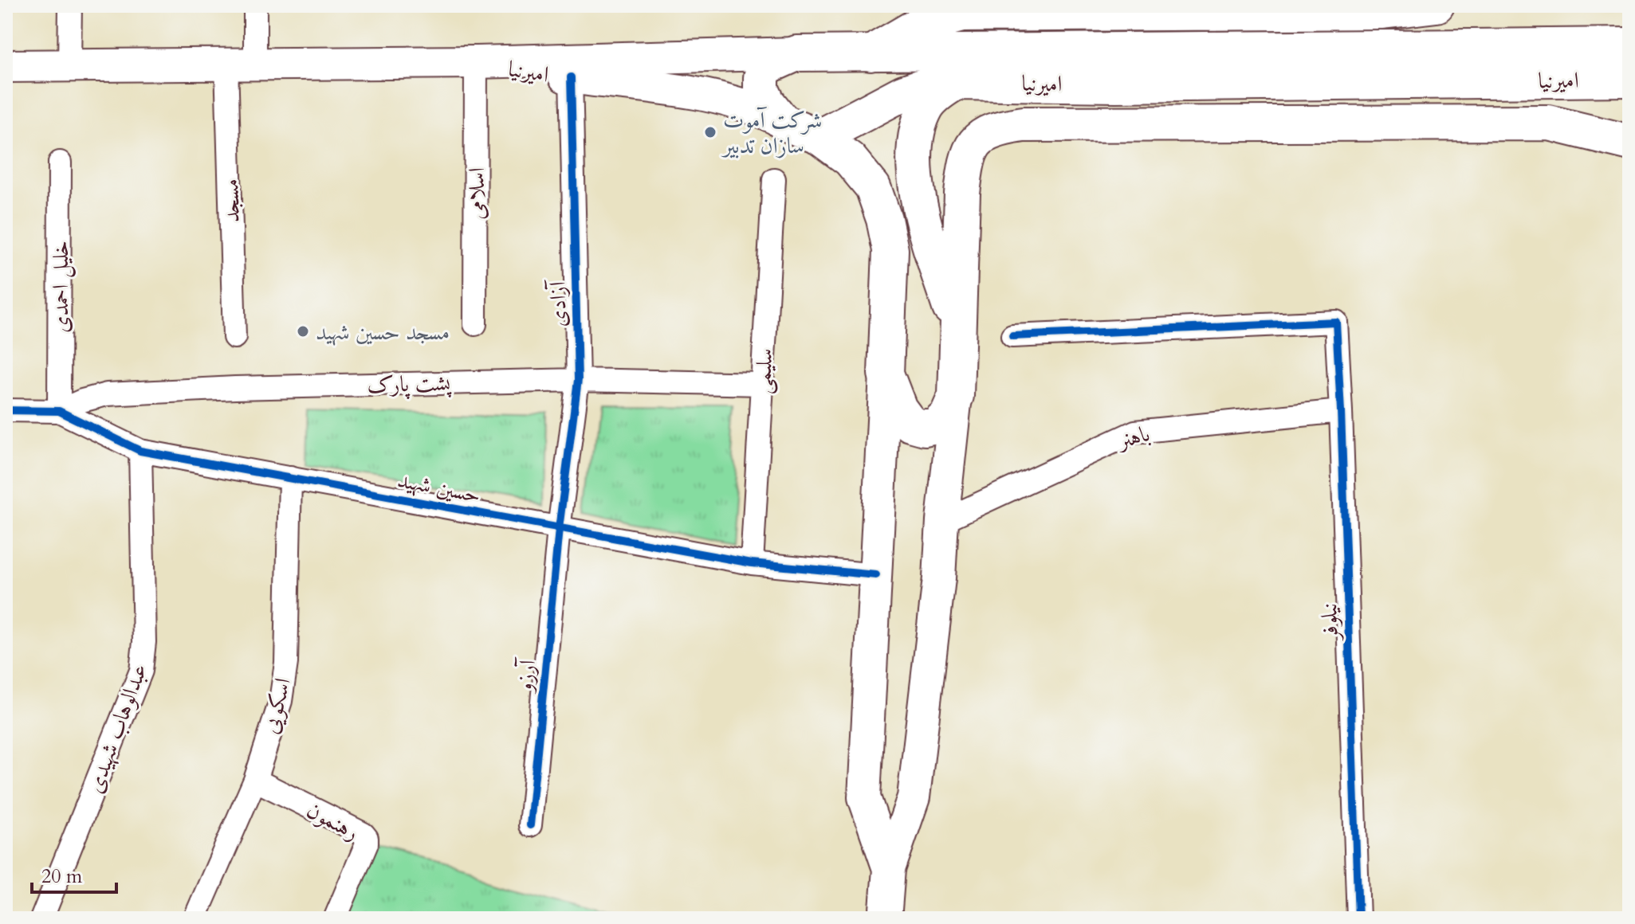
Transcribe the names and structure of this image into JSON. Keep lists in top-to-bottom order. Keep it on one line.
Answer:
{"streets":{"main road":["امیرنیا"],"street":["اسلامی","مسجد","خلیل احمدی","آزادی","سلیمی","پشت پارک","باهنر","حسین شهید","نیلوفر","آرزو","اسکویی","عبدالوهاب شهیدی","رهنمون"]},"crossings":[["امیرنیا","اسلامی"],["امیرنیا","مسجد"],["امیرنیا","آزادی"],["خلیل احمدی","پشت پارک"],["خلیل احمدی","حسین شهید"],["آزادی","پشت پارک"],["آزادی","حسین شهید"],["آزادی","آرزو"],["سلیمی","پشت پارک"],["سلیمی","حسین شهید"],["پشت پارک","حسین شهید"],["باهنر","نیلوفر"],["حسین شهید","آرزو"],["حسین شهید","اسکویی"],["حسین شهید","عبدالوهاب شهیدی"],["اسکویی","رهنمون"]],"places":["شرکت آموت سازان تدبیر","مسجد حسین شهید"],"scale_bar":"20 m"}
